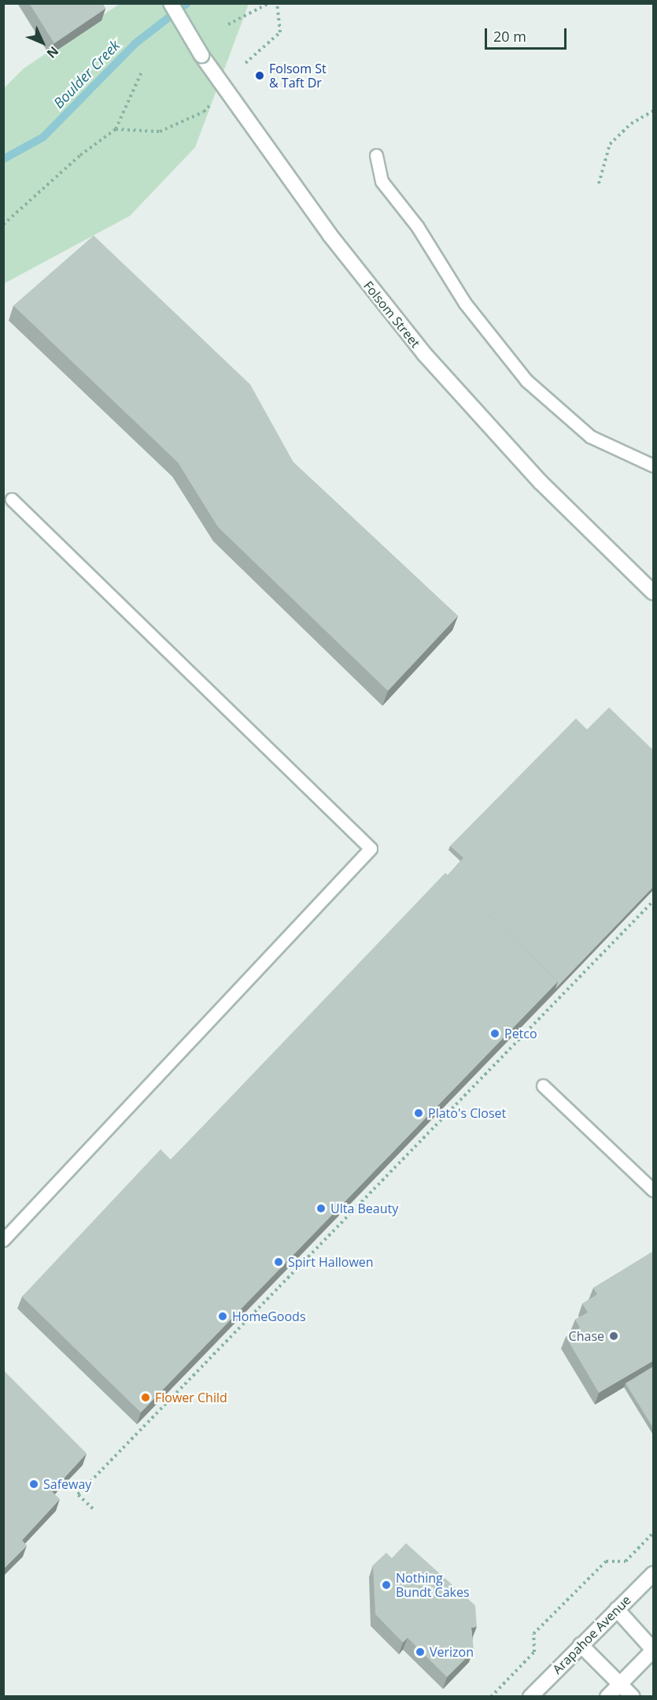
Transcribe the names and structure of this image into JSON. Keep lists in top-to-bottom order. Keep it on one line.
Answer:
{"streets":{"main road":["Folsom Street","Arapahoe Avenue"]},"water":["Boulder Creek"],"places":["Folsom St & Taft Dr","Petco","Plato's Closet","Ulta Beauty","Spirt Hallowen","HomeGoods","Chase","Flower Child","Safeway","Nothing Bundt Cakes","Verizon"],"scale_bar":"20 m","north":"bottom right"}
